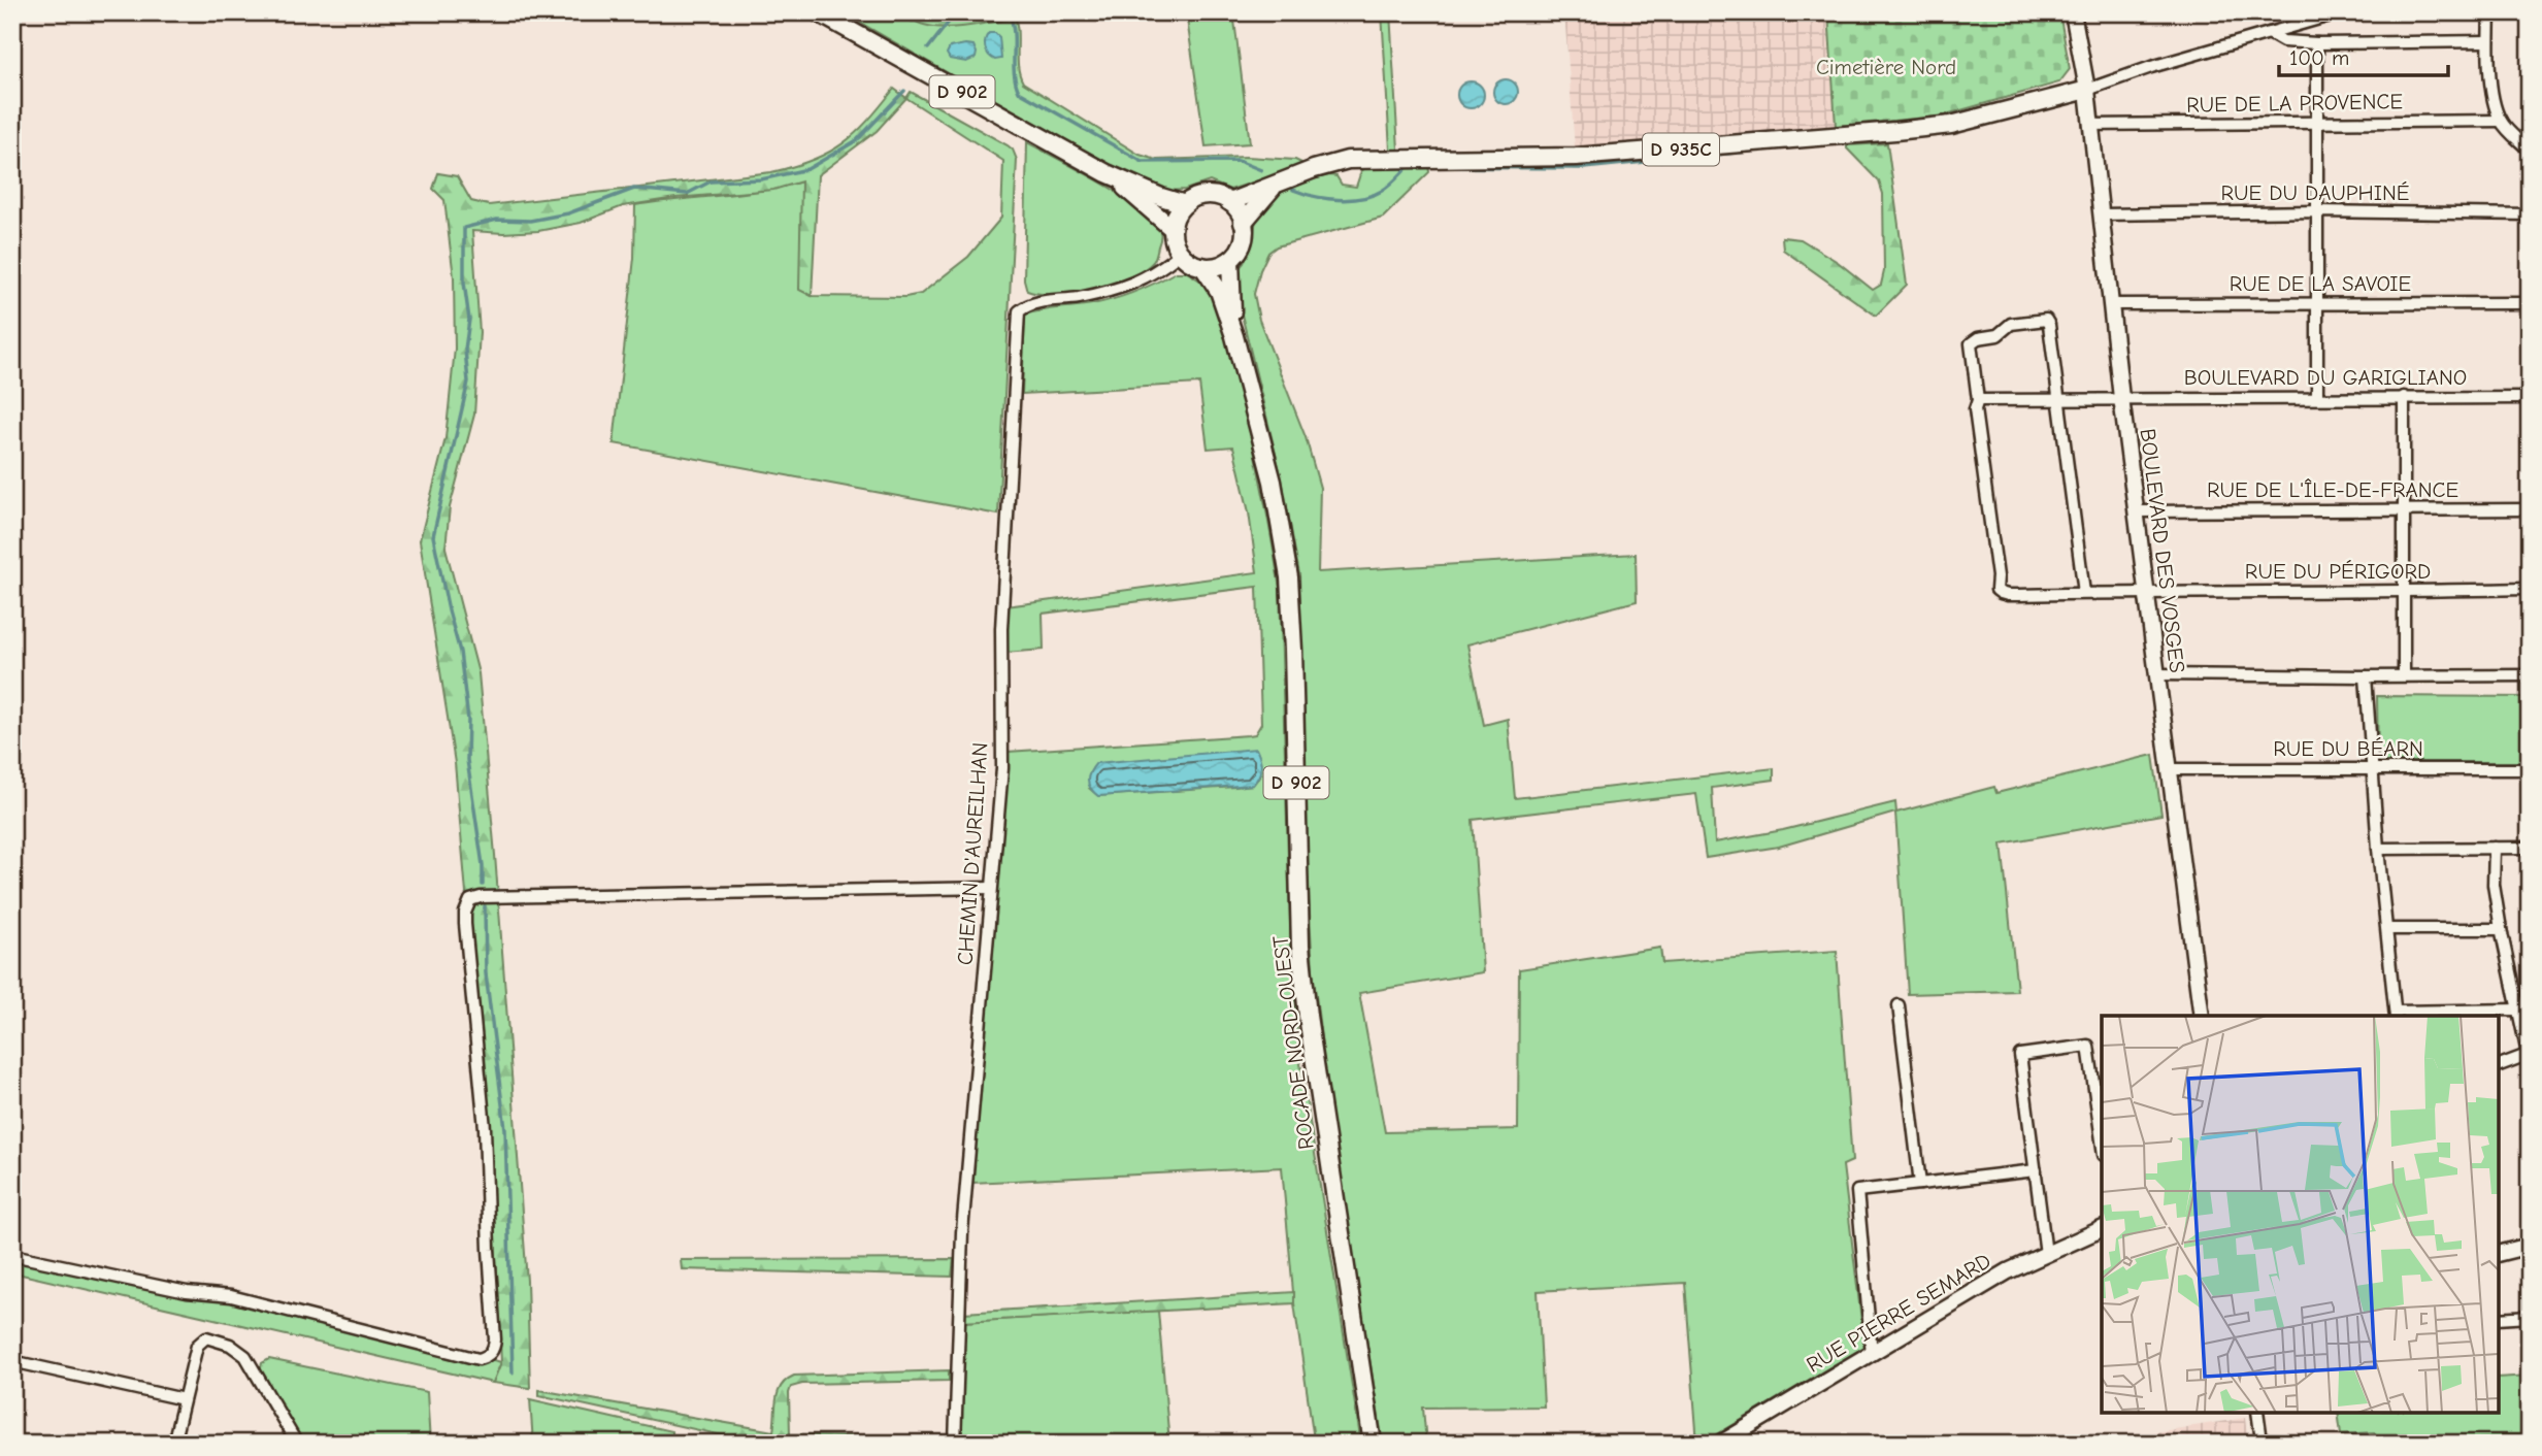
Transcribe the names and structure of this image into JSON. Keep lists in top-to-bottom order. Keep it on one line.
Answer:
{"streets":{"main road":["D 902","D 935C","BOULEVARD DES VOSGES","ROCADE NORD-OUEST","RUE PIERRE SEMARD"],"street":["RUE DE LA PROVENCE","RUE DU DAUPHINÉ","RUE DE LA SAVOIE","BOULEVARD DU GARIGLIANO","RUE DE L'ÎLE-DE-FRANCE","RUE DU PÉRIGORD","RUE DU BÉARN","CHEMIN D'AUREILHAN"]},"crossings":[["D 902","D 935C"],["D 902","CHEMIN D'AUREILHAN"],["D 902","ROCADE NORD-OUEST"],["RUE DE LA PROVENCE","BOULEVARD DES VOSGES"],["D 935C","BOULEVARD DES VOSGES"],["D 935C","CHEMIN D'AUREILHAN"],["D 935C","ROCADE NORD-OUEST"],["RUE DU DAUPHINÉ","BOULEVARD DES VOSGES"],["RUE DE LA SAVOIE","BOULEVARD DES VOSGES"],["BOULEVARD DU GARIGLIANO","BOULEVARD DES VOSGES"],["BOULEVARD DU GARIGLIANO","RUE DU PÉRIGORD"],["RUE DE L'ÎLE-DE-FRANCE","BOULEVARD DES VOSGES"],["BOULEVARD DES VOSGES","RUE DU PÉRIGORD"],["BOULEVARD DES VOSGES","RUE DU BÉARN"],["CHEMIN D'AUREILHAN","ROCADE NORD-OUEST"]],"parks":["Cimetière Nord"],"scale_bar":"100 m"}
